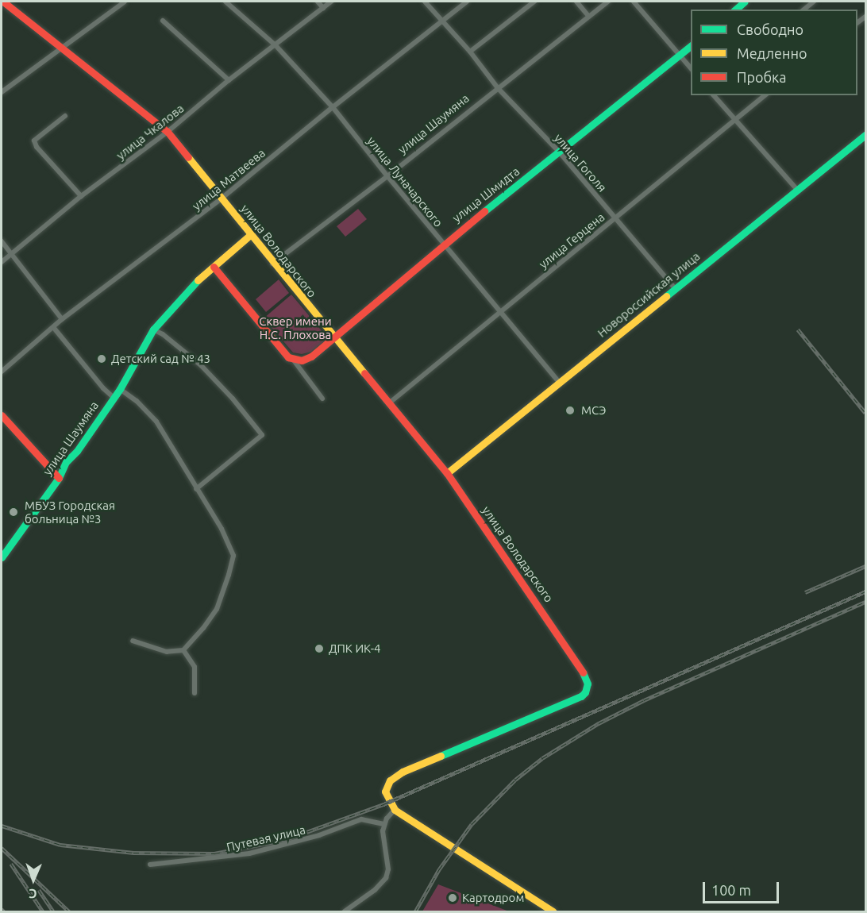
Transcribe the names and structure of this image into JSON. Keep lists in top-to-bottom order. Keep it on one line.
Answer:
{"streets":{"main road":["улица Шаумяна","улица Шмидта","улица Володарского","Новороссийская улица"],"street":["улица Чкалова","улица Гоголя","улица Матвеева","улица Луначарского","улица Герцена","Путевая улица"]},"crossings":[["улица Шаумяна","улица Гоголя"],["улица Шаумяна","улица Луначарского"],["улица Шаумяна","улица Володарского"],["улица Чкалова","улица Луначарского"],["улица Чкалова","улица Володарского"],["улица Гоголя","улица Матвеева"],["улица Гоголя","улица Шмидта"],["улица Гоголя","улица Герцена"],["улица Гоголя","Новороссийская улица"],["улица Матвеева","улица Луначарского"],["улица Матвеева","улица Володарского"],["улица Луначарского","улица Шмидта"],["улица Луначарского","улица Герцена"],["улица Луначарского","Новороссийская улица"],["улица Шмидта","улица Володарского"],["улица Герцена","улица Володарского"],["улица Володарского","Новороссийская улица"]],"parks":["Сквер имени Н.С. Плохова"],"places":["Детский сад № 43","МСЭ","МБУЗ Городская больница №3","ДПК ИК-4","Картодром"],"legend":["Свободно","Медленно","Пробка"],"scale_bar":"100 m","north":"bottom"}
